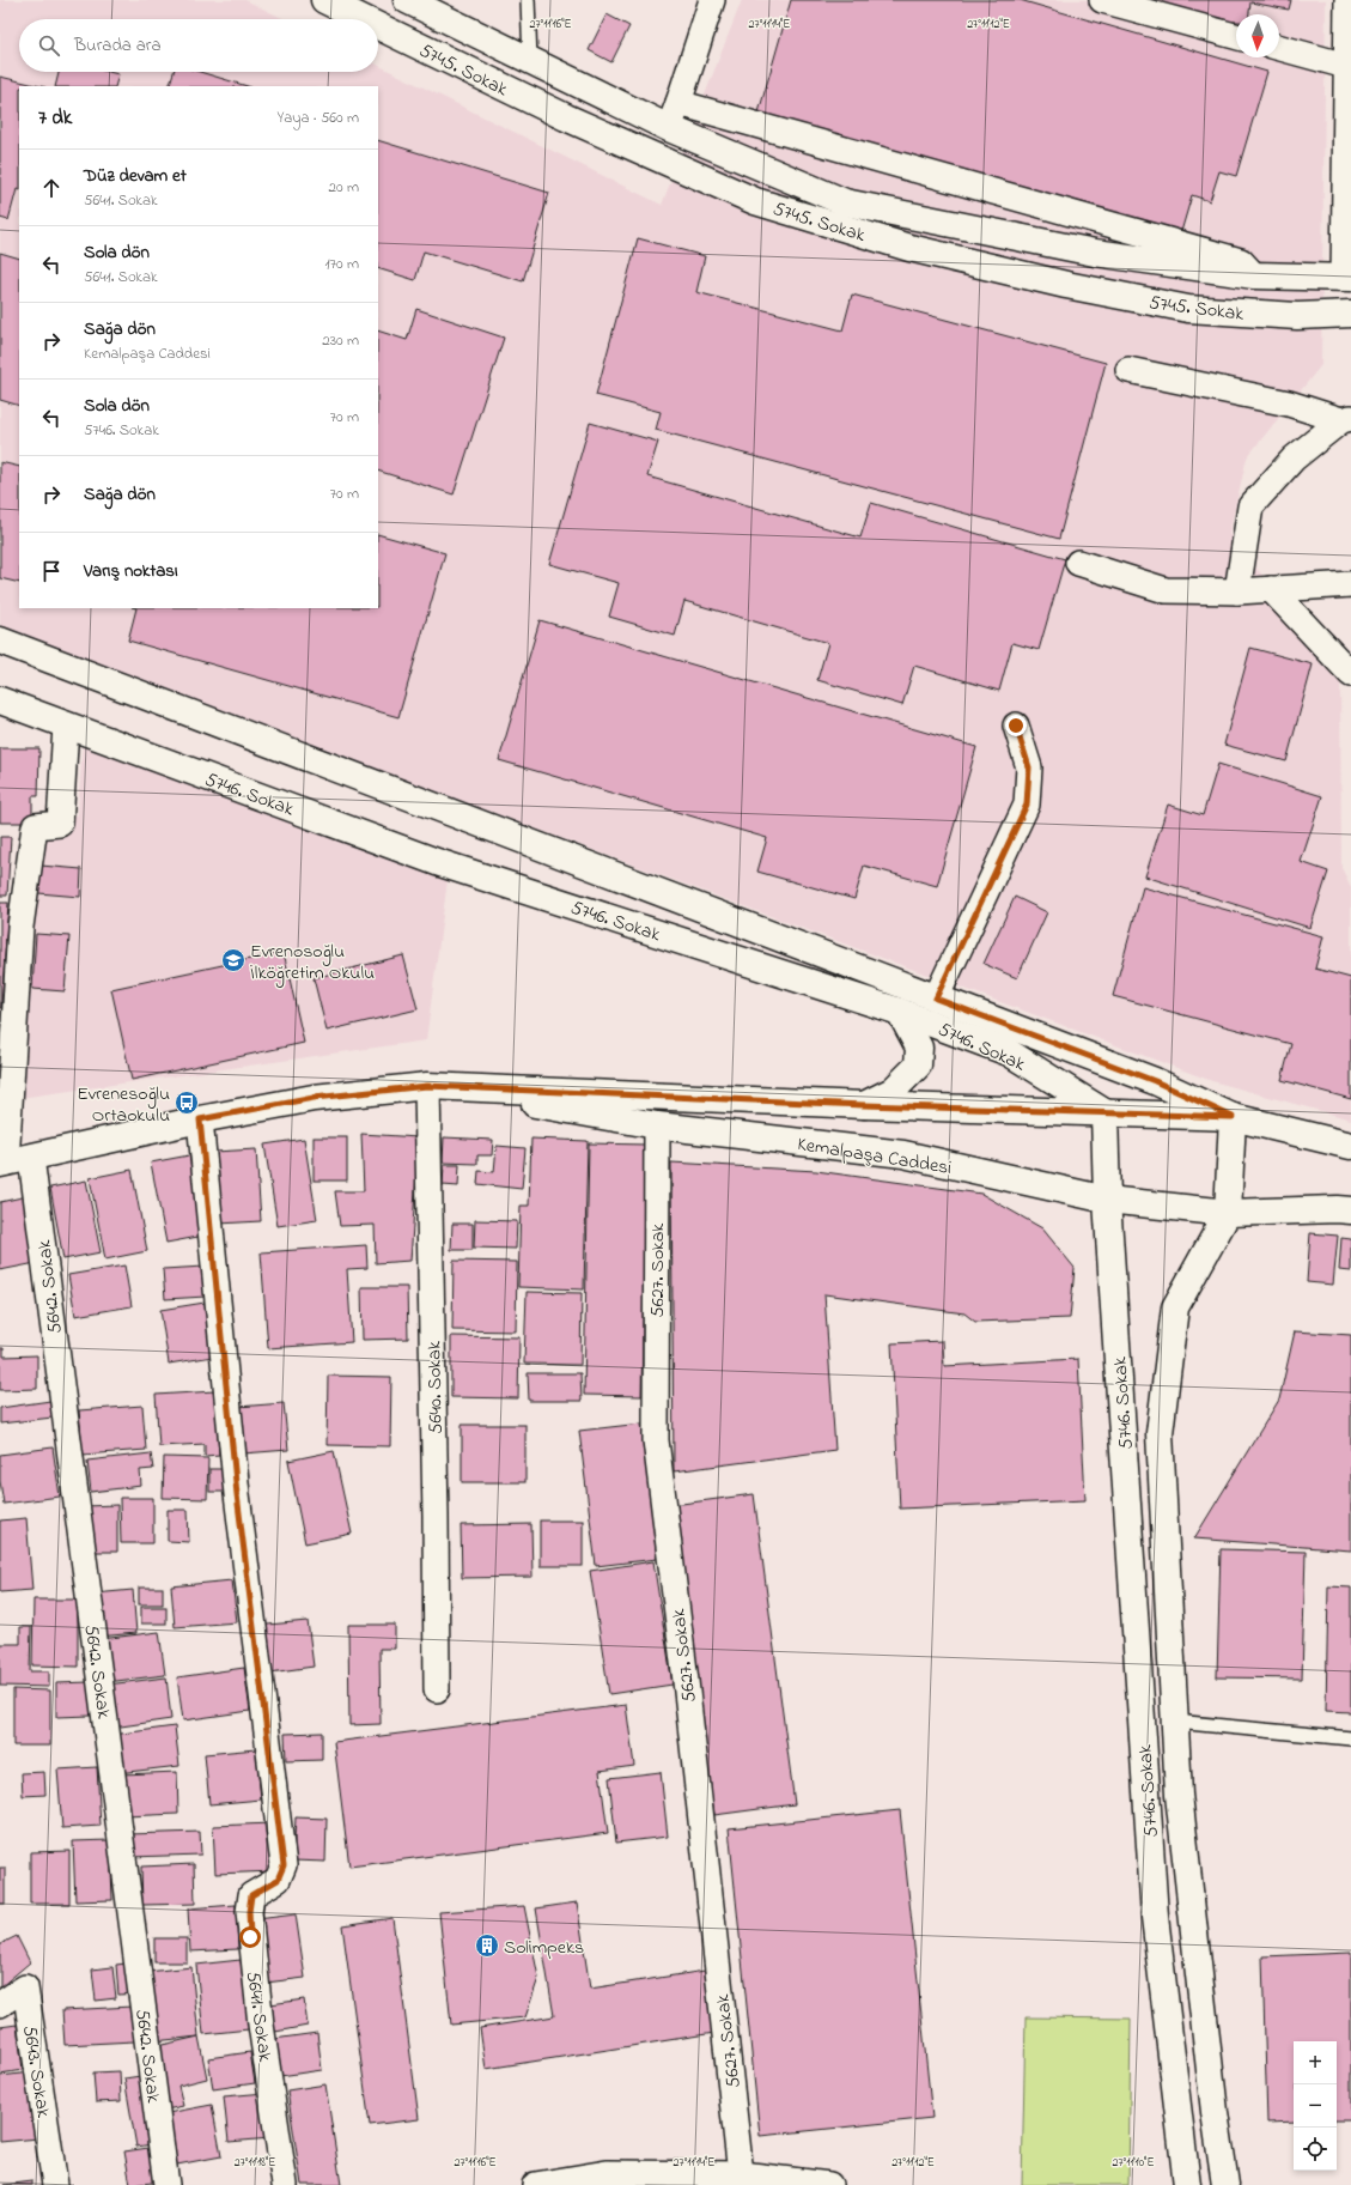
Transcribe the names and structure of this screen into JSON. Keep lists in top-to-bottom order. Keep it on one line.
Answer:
{"streets":{"main road":["5745. Sokak","5746. Sokak","Kemalpaşa Caddesi"],"street":["5627. Sokak","5642. Sokak","5640. Sokak","5641. Sokak","5643. Sokak"]},"crossings":[["5746. Sokak","Kemalpaşa Caddesi"],["Kemalpaşa Caddesi","5627. Sokak"],["Kemalpaşa Caddesi","5642. Sokak"],["Kemalpaşa Caddesi","5640. Sokak"],["Kemalpaşa Caddesi","5641. Sokak"]],"places":{"school or university":["Evrenosoğlu İlköğretim Okulu"],"bus stop":["Evrenesoğlu Ortaokulu"],"building":["Solimpeks"]},"north":"bottom","page":{"search":"Burada ara","heading":["7 dk","Yaya · 560 m"],"list":[["Düz devam et","5641. Sokak","20 m"],["Sola dön","5641. Sokak","170 m"],["Sağa dön","Kemalpaşa Caddesi","230 m"],["Sola dön","5746. Sokak","70 m"],["Sağa dön","70 m"],"Varış noktası"],"map_buttons":["+","−"]},"coordinates":["27°11'16\"E","27°11'14\"E","27°11'12\"E","27°11'18\"E","27°11'10\"E"]}
